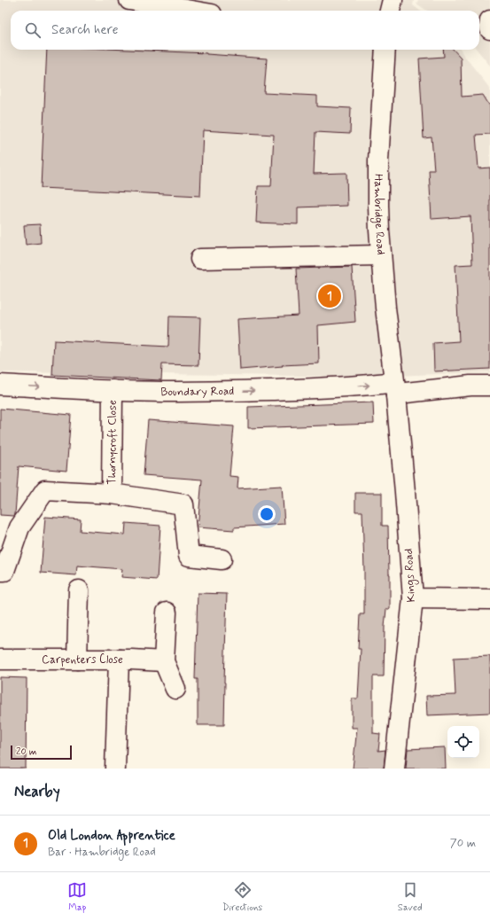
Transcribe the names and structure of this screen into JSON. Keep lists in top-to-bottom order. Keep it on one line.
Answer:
{"streets":{"main road":["Hambridge Road","Boundary Road","Thornycroft Close","Kings Road","Carpenters Close"]},"crossings":[["Hambridge Road","Boundary Road"],["Hambridge Road","Kings Road"],["Boundary Road","Thornycroft Close"],["Boundary Road","Kings Road"]],"scale_bar":"20 m","page":{"search":"Search here","pins":"1","scale":"20 m","heading":"Nearby","list":[{"mark":"1","name":"Old London Apprentice","note":"Bar · Hambridge Road","value":"70 m"}],"nav":["Map","Directions","Saved"]}}
